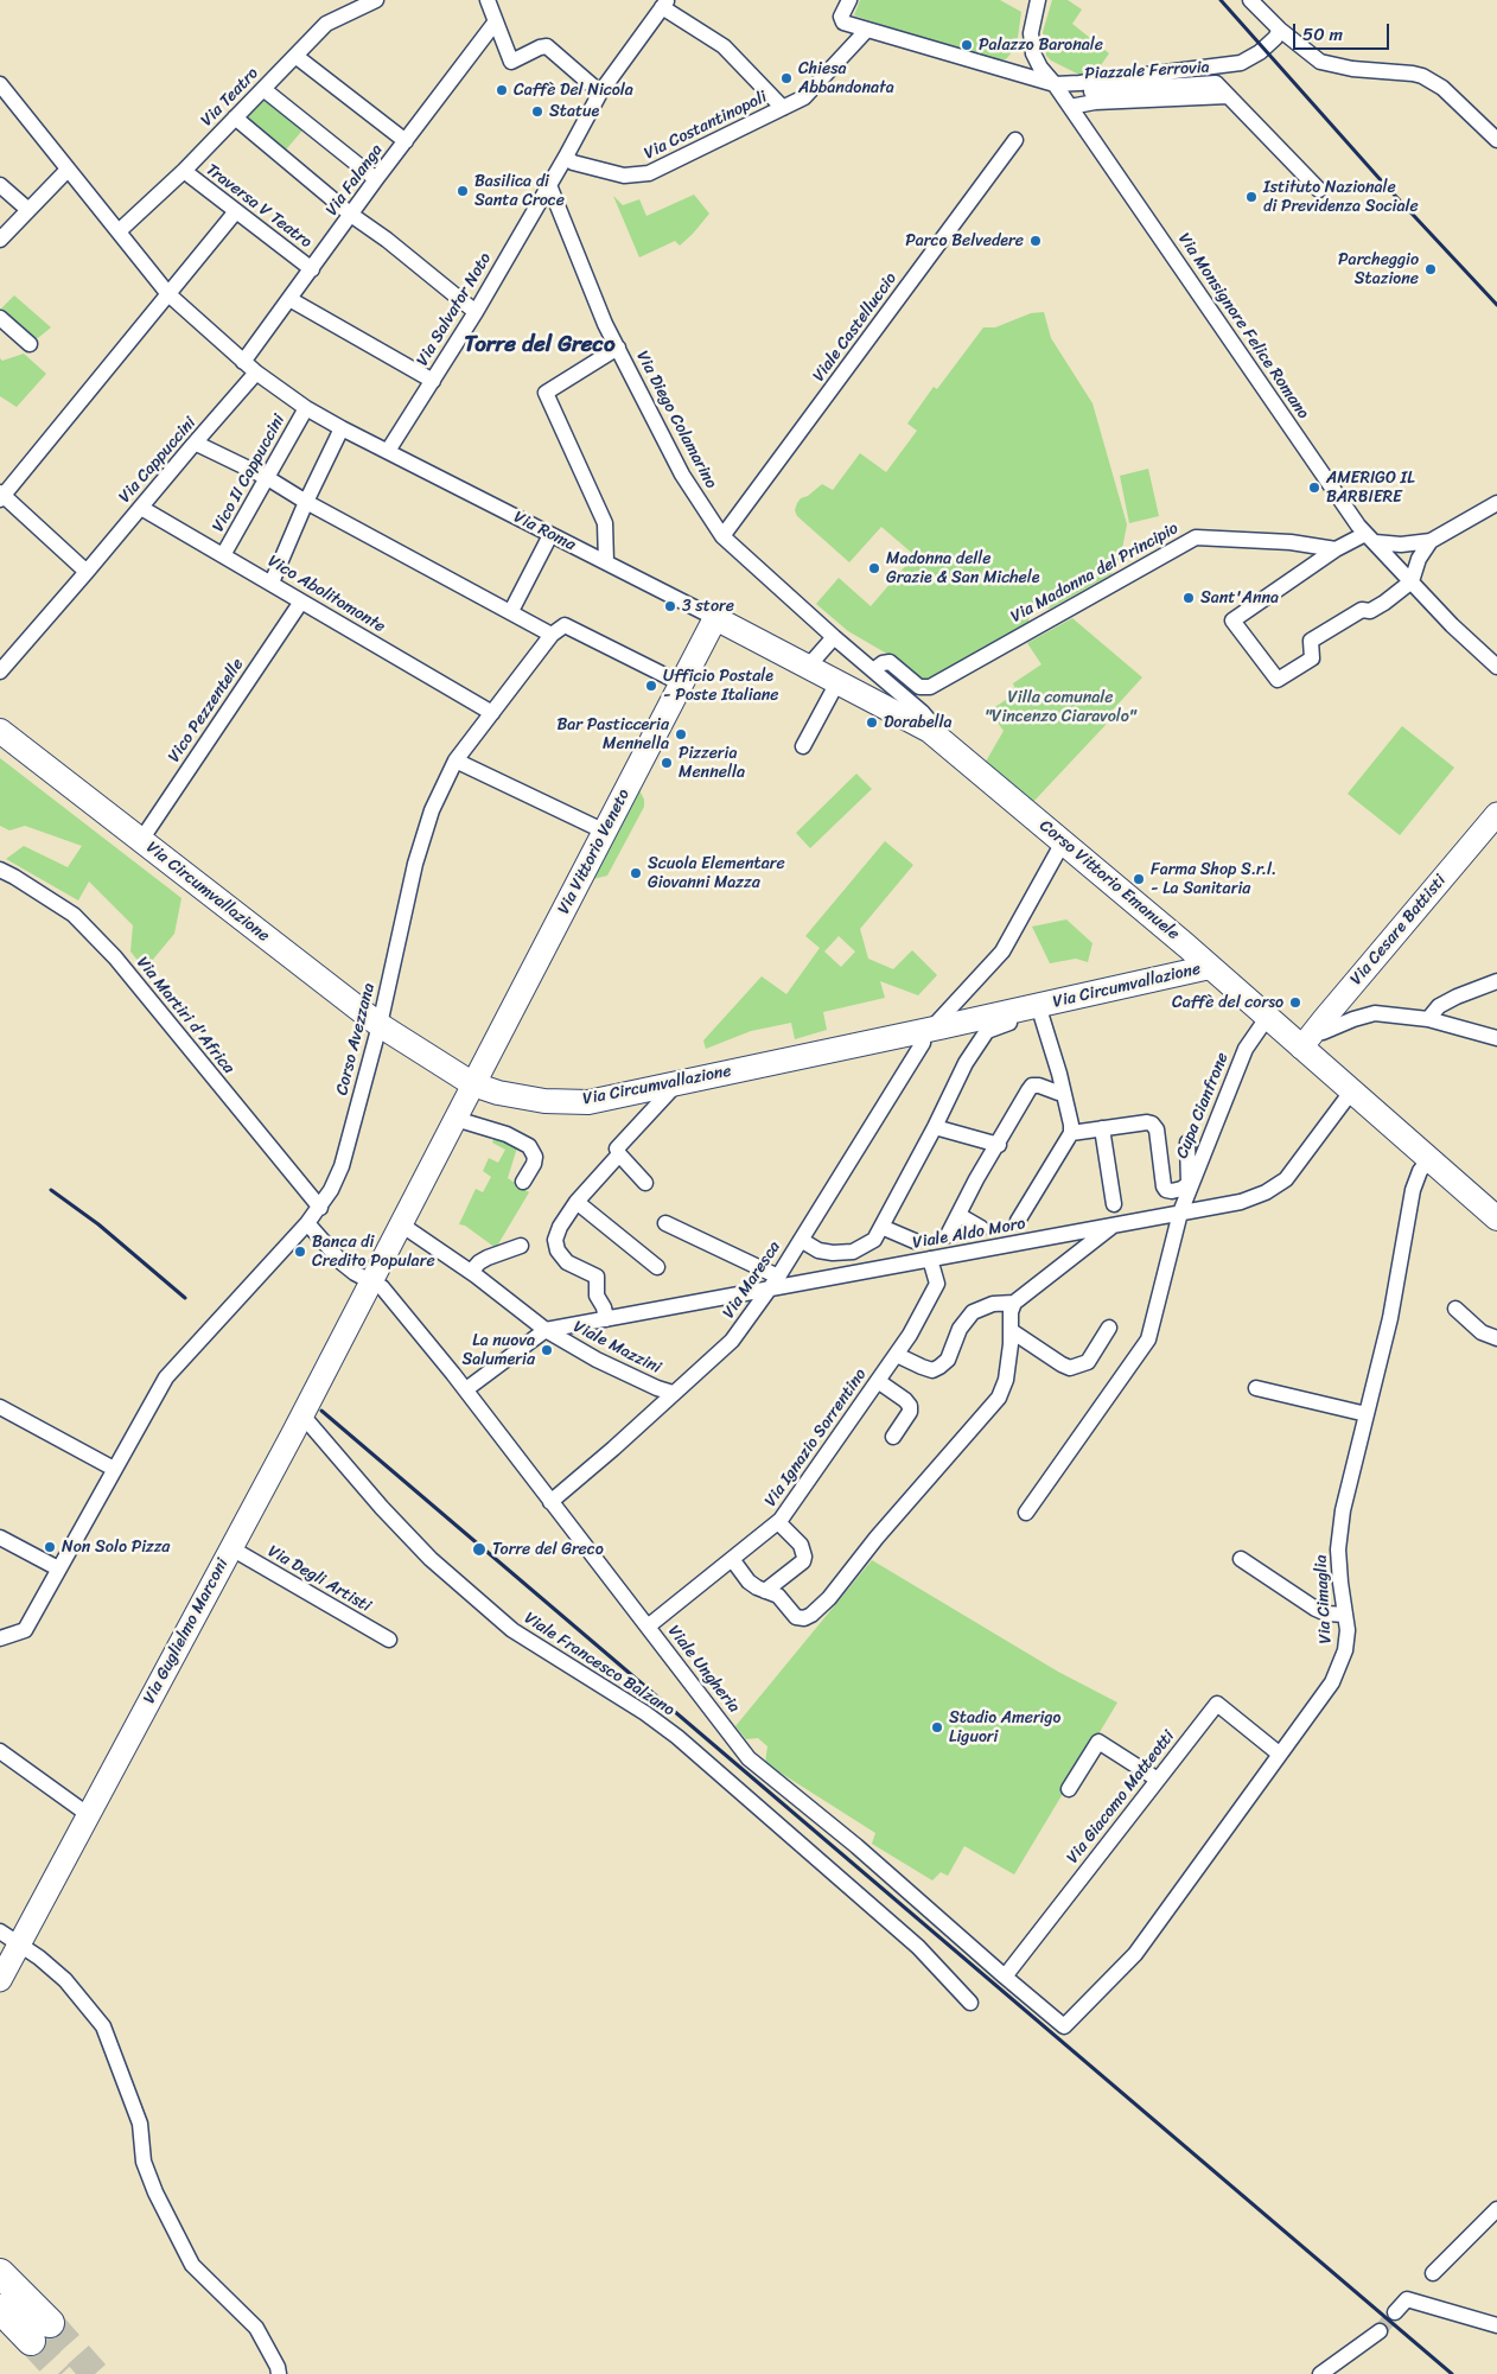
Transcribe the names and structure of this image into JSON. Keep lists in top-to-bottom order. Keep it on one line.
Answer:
{"streets":{"main road":["Via Roma","Via Vittorio Veneto","Corso Vittorio Emanuele","Via Circumvallazione"],"street":["Piazzale Ferrovia","Via Teatro","Via Costantinopoli","Via Falanga","Traversa V Teatro","Via Salvator Noto","Via Monsignore Felice Romano","Viale Castelluccio","Via Diego Colamarino","Via Cappuccini","Vico II Cappuccini","Via Madonna del Principio","Vico Abolitomonte","Vico Pezzentelle","Via Cesare Battisti","Via Martiri d'Africa","Corso Avezzana","Cupa Cianfrone","Viale Aldo Moro","Via Maresca","Viale Mazzini","Via Ignazio Sorrentino","Via Degli Artisti","Via Cimaglia","Via Guglielmo Marconi","Viale Francesco Balzano","Viale Ungheria","Via Giacomo Matteotti"]},"crossings":[["Piazzale Ferrovia","Via Monsignore Felice Romano"],["Via Teatro","Traversa V Teatro"],["Via Teatro","Via Roma"],["Via Costantinopoli","Via Salvator Noto"],["Via Falanga","Traversa V Teatro"],["Via Falanga","Via Roma"],["Via Salvator Noto","Via Diego Colamarino"],["Via Salvator Noto","Via Roma"],["Viale Castelluccio","Via Diego Colamarino"],["Via Diego Colamarino","Via Madonna del Principio"],["Via Diego Colamarino","Corso Vittorio Emanuele"],["Via Cappuccini","Via Roma"],["Via Cappuccini","Vico Abolitomonte"],["Vico II Cappuccini","Via Roma"],["Vico II Cappuccini","Vico Abolitomonte"],["Via Roma","Via Vittorio Veneto"],["Via Roma","Corso Vittorio Emanuele"],["Vico Abolitomonte","Vico Pezzentelle"],["Vico Abolitomonte","Corso Avezzana"],["Vico Pezzentelle","Via Circumvallazione"],["Via Vittorio Veneto","Via Circumvallazione"],["Via Vittorio Veneto","Via Guglielmo Marconi"],["Corso Vittorio Emanuele","Via Circumvallazione"],["Corso Vittorio Emanuele","Via Cesare Battisti"],["Corso Vittorio Emanuele","Cupa Cianfrone"],["Corso Vittorio Emanuele","Viale Aldo Moro"],["Corso Vittorio Emanuele","Via Maresca"],["Corso Vittorio Emanuele","Via Cimaglia"],["Via Circumvallazione","Corso Avezzana"],["Via Circumvallazione","Via Maresca"],["Via Circumvallazione","Via Guglielmo Marconi"],["Via Martiri d'Africa","Corso Avezzana"],["Cupa Cianfrone","Viale Aldo Moro"],["Viale Aldo Moro","Via Maresca"],["Viale Aldo Moro","Viale Mazzini"],["Viale Aldo Moro","Via Ignazio Sorrentino"],["Via Maresca","Viale Mazzini"],["Via Maresca","Viale Ungheria"],["Viale Mazzini","Via Guglielmo Marconi"],["Via Ignazio Sorrentino","Viale Ungheria"],["Via Degli Artisti","Via Guglielmo Marconi"],["Via Cimaglia","Viale Ungheria"],["Via Cimaglia","Via Giacomo Matteotti"],["Via Guglielmo Marconi","Viale Francesco Balzano"],["Via Guglielmo Marconi","Viale Ungheria"],["Viale Ungheria","Via Giacomo Matteotti"]],"districts":["Torre del Greco"],"parks":["Villa comunale \"Vincenzo Ciaravolo\""],"places":["Palazzo Baronale","Chiesa Abbandonata","Caffè Del Nicola","Statue","Basilica di Santa Croce","Istituto Nazionale di Previdenza Sociale","Parco Belvedere","Parcheggio Stazione","AMERIGO IL BARBIERE","Madonna delle Grazie & San Michele","Sant'Anna","3 store","Ufficio Postale - Poste Italiane","Dorabella","Bar Pasticceria Mennella","Pizzeria Mennella","Scuola Elementare Giovanni Mazza","Farma Shop S.r.l. - La Sanitaria","Caffè del corso","Banca di Credito Populare","La nuova Salumeria","Non Solo Pizza","Torre del Greco","Stadio Amerigo Liguori"],"scale_bar":"50 m"}
